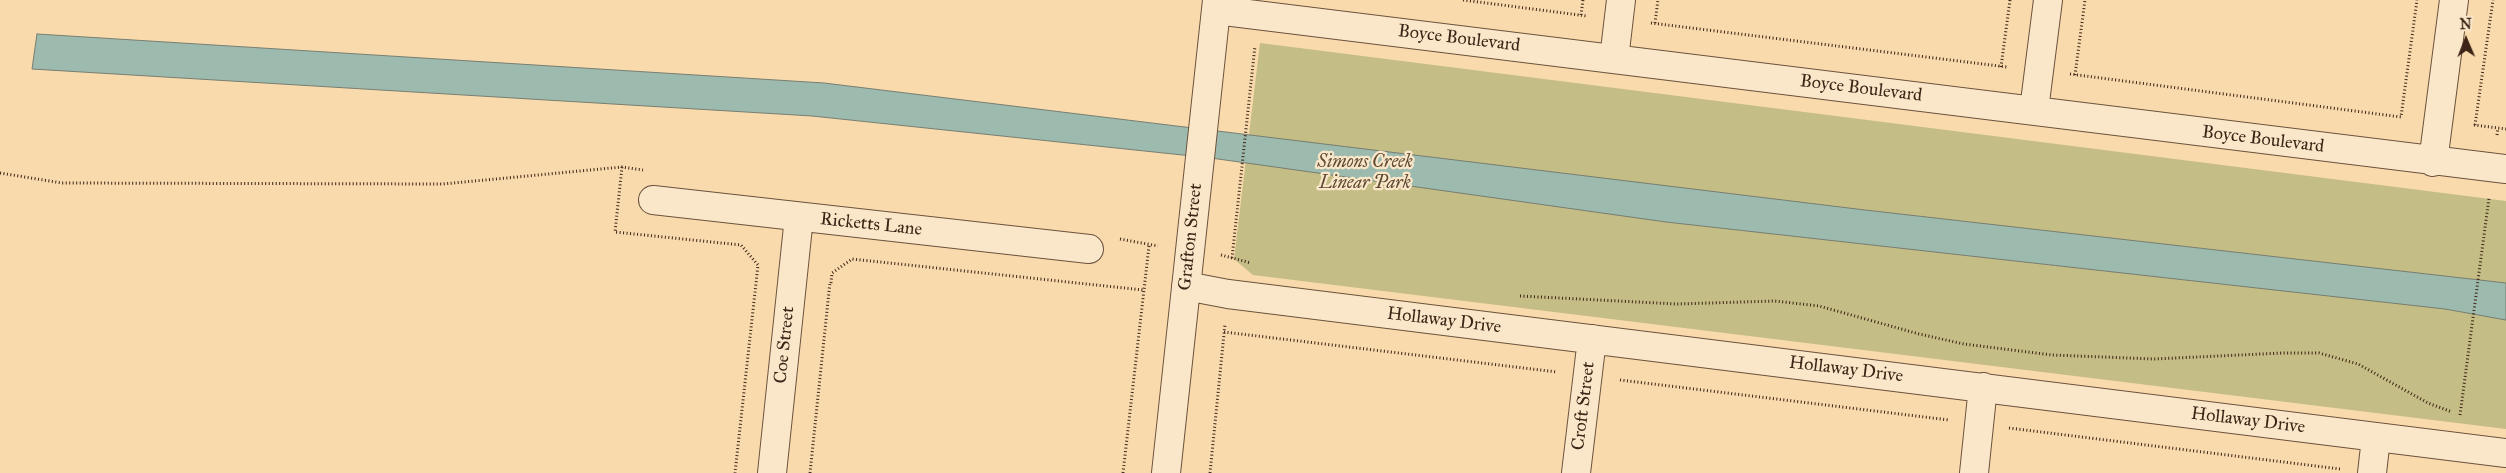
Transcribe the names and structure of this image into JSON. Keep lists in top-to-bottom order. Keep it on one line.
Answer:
{"streets":{"street":["Boyce Boulevard","Ricketts Lane","Grafton Street","Hollaway Drive","Coe Street","Croft Street"]},"crossings":[["Boyce Boulevard","Grafton Street"],["Ricketts Lane","Coe Street"],["Grafton Street","Hollaway Drive"],["Hollaway Drive","Croft Street"]],"parks":["Simons Creek Linear Park"],"north":"top"}
